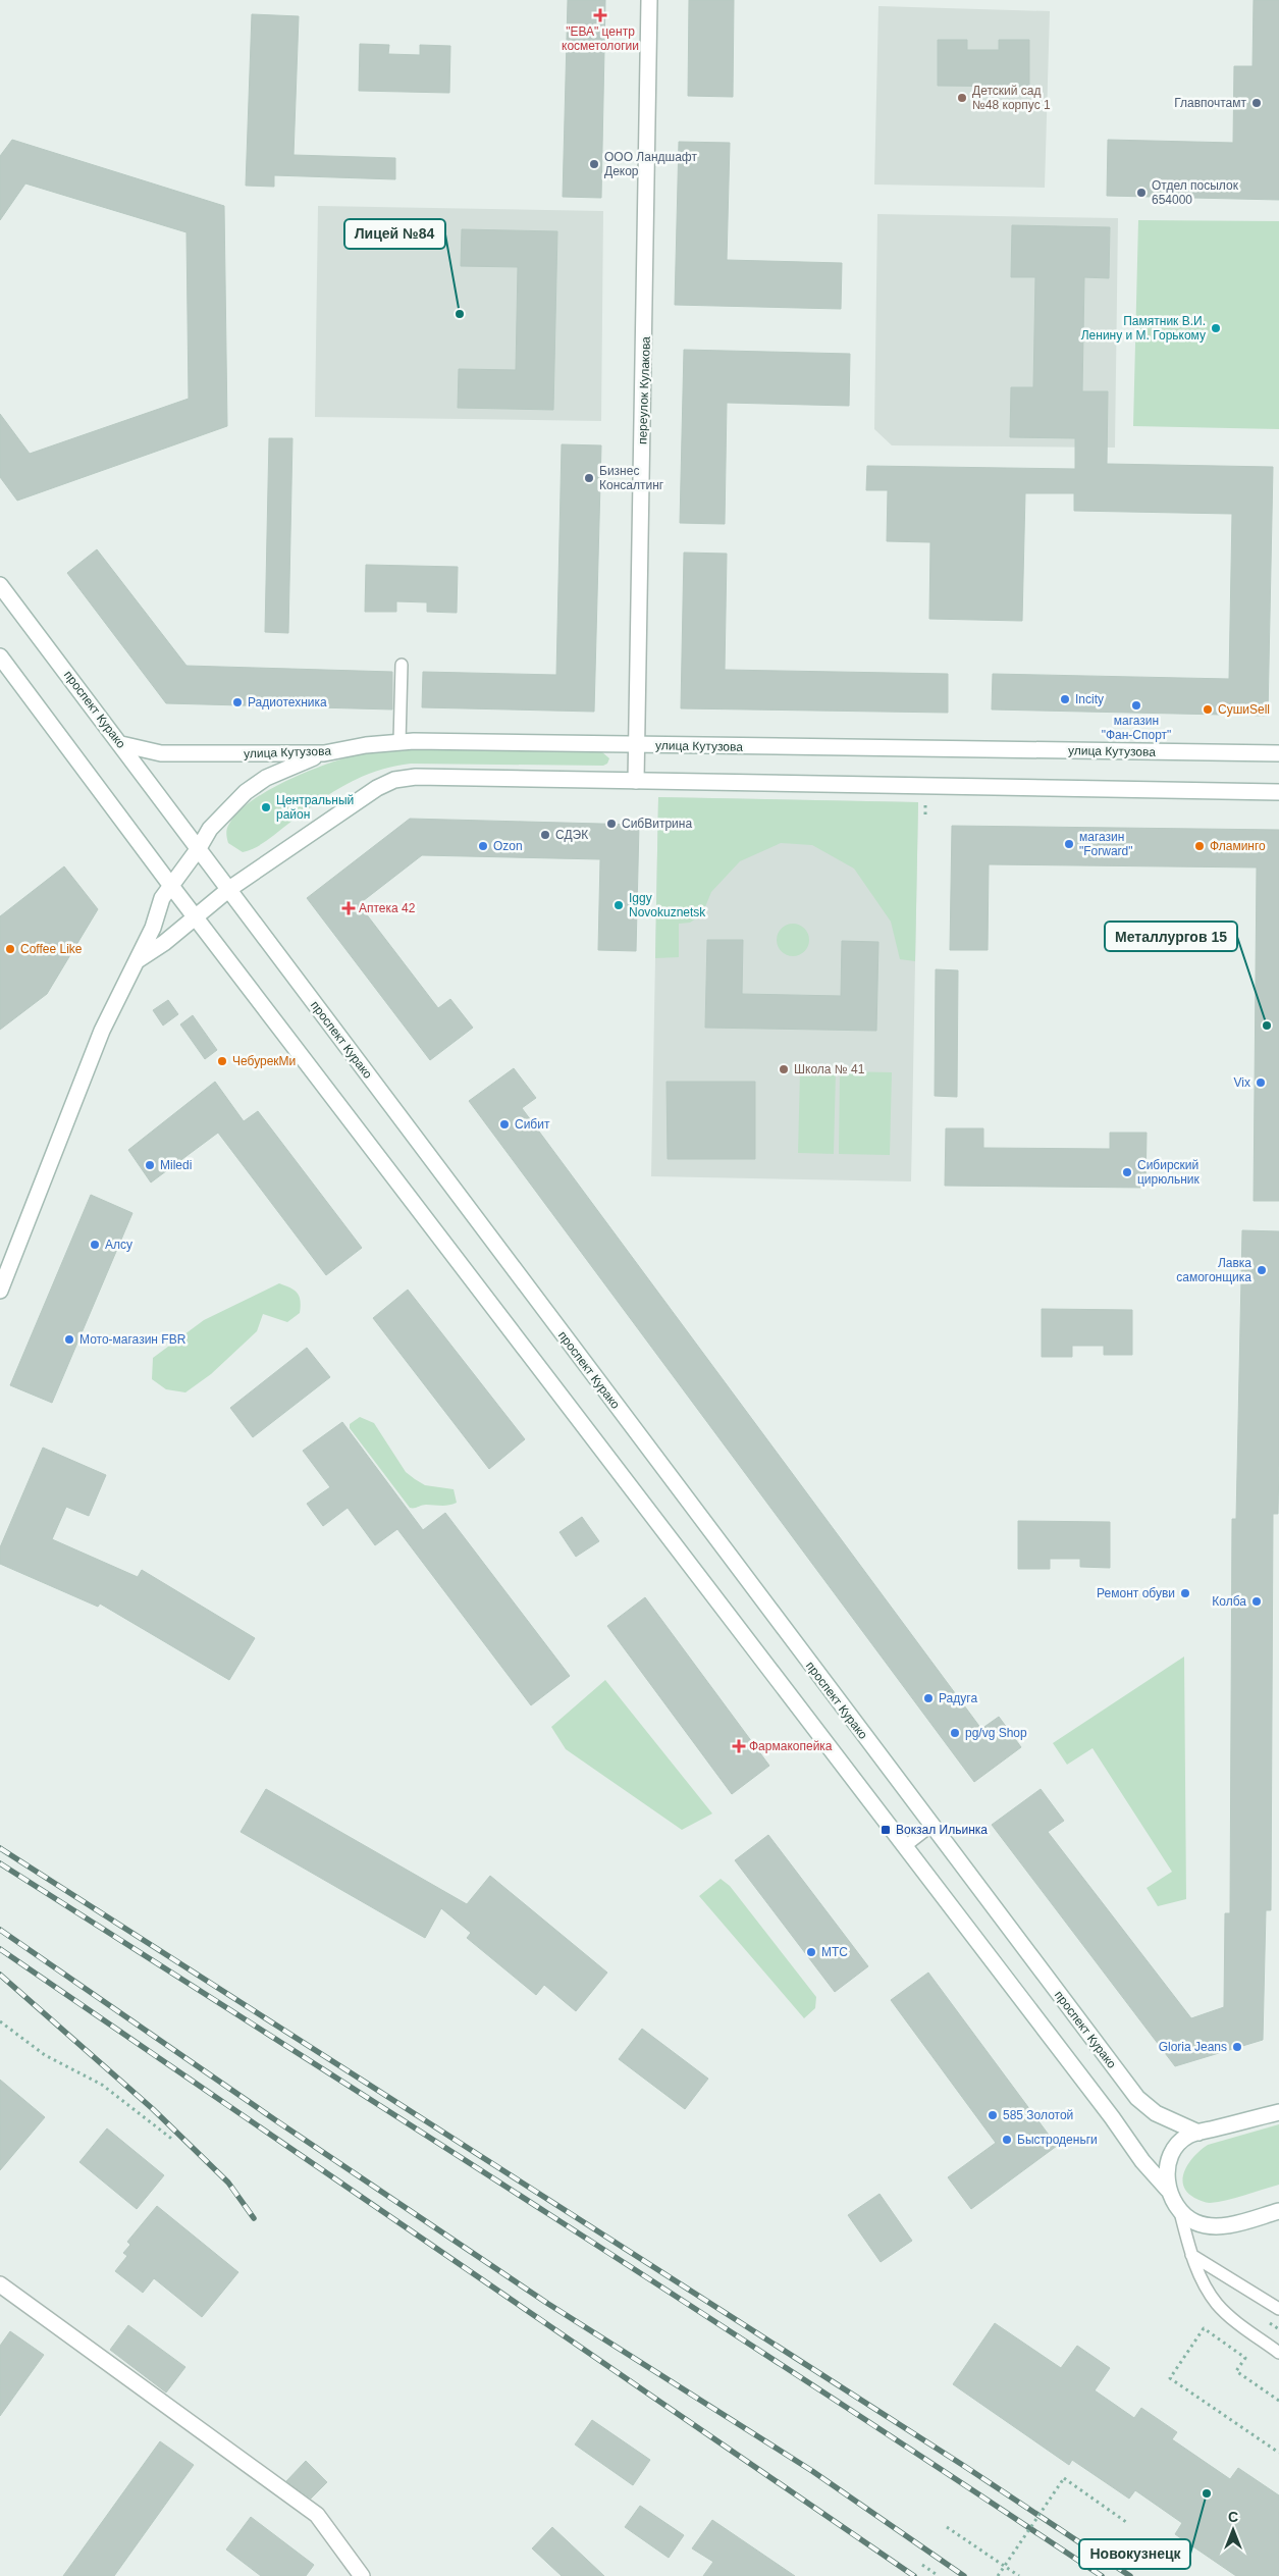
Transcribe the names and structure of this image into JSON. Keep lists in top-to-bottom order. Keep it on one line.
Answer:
{"streets":{"main road":["переулок Кулакова","проспект Курако","улица Кутузова"]},"crossings":[["переулок Кулакова","улица Кутузова"],["проспект Курако","улица Кутузова"]],"places":{"health":["\"ЕВА\" центр косметологии","Аптека 42","Фармакопейка"],"other":["Детский сад №48 корпус 1","Главпочтамт","ООО Ландшафт Декор","Отдел посылок 654000","Лицей №84","Памятник В.И. Ленину и М. Горькому","Бизнес Консалтинг","Incity","Радиотехника","магазин \"Фан-Спорт\"","СушиSell","Центральный район","СибВитрина","СДЭК","магазин \"Forward\"","Ozon","Фламинго","Iggy Novokuznetsk","Coffee Like","Металлургов 15","ЧебурекМи","Школа № 41","Vix","Сибит","Miledi","Сибирский цирюльник","Алсу","Лавка самогонщика","Мото-магазин FBR","Ремонт обуви","Колба","Радуга","pg/vg Shop","МТС","Gloria Jeans","585 Золотой","Быстроденьги","Новокузнецк"],"transit":["Вокзал Ильинка"]},"north":"top"}
